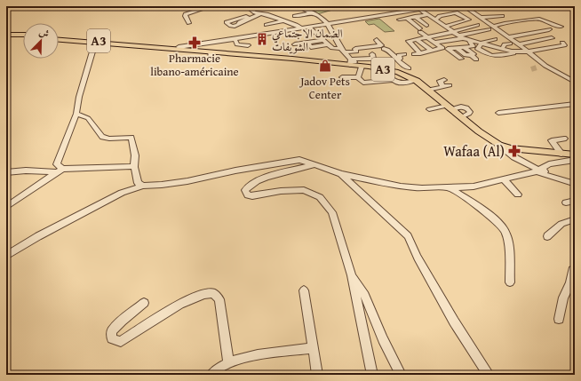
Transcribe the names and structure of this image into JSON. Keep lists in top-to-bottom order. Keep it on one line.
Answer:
{"streets":{"highway":["A3"]},"places":{"building":["الضمان الاجتماعي الشويفات"],"pharmacy":["Pharmacie libano-américaine","Wafaa (Al)"],"shop":["Jadov Pets Center"]},"north":"top right"}
